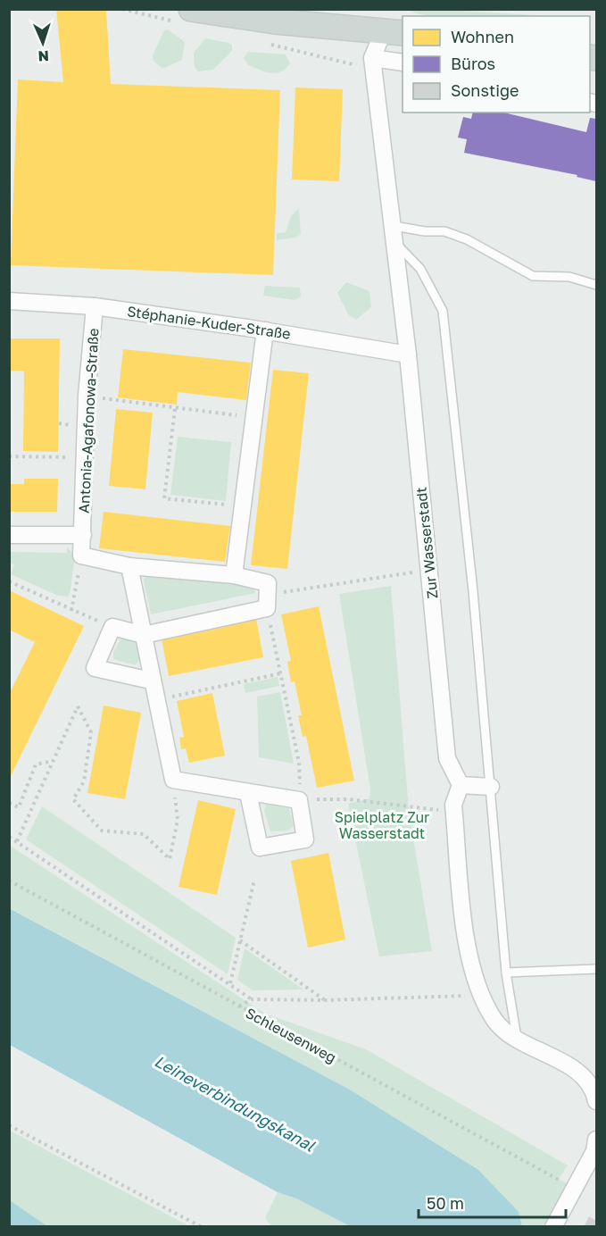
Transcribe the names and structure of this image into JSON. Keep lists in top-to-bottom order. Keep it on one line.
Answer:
{"streets":{"street":["Stéphanie-Kuder-Straße","Antonia-Agafonowa-Straße","Zur Wasserstadt"],"path":["Schleusenweg"]},"crossings":[["Stéphanie-Kuder-Straße","Antonia-Agafonowa-Straße"],["Stéphanie-Kuder-Straße","Zur Wasserstadt"]],"water":["Leineverbindungskanal"],"parks":["Spielplatz Zur Wasserstadt"],"legend":["Wohnen","Büros","Sonstige"],"scale_bar":"50 m","north":"bottom"}
